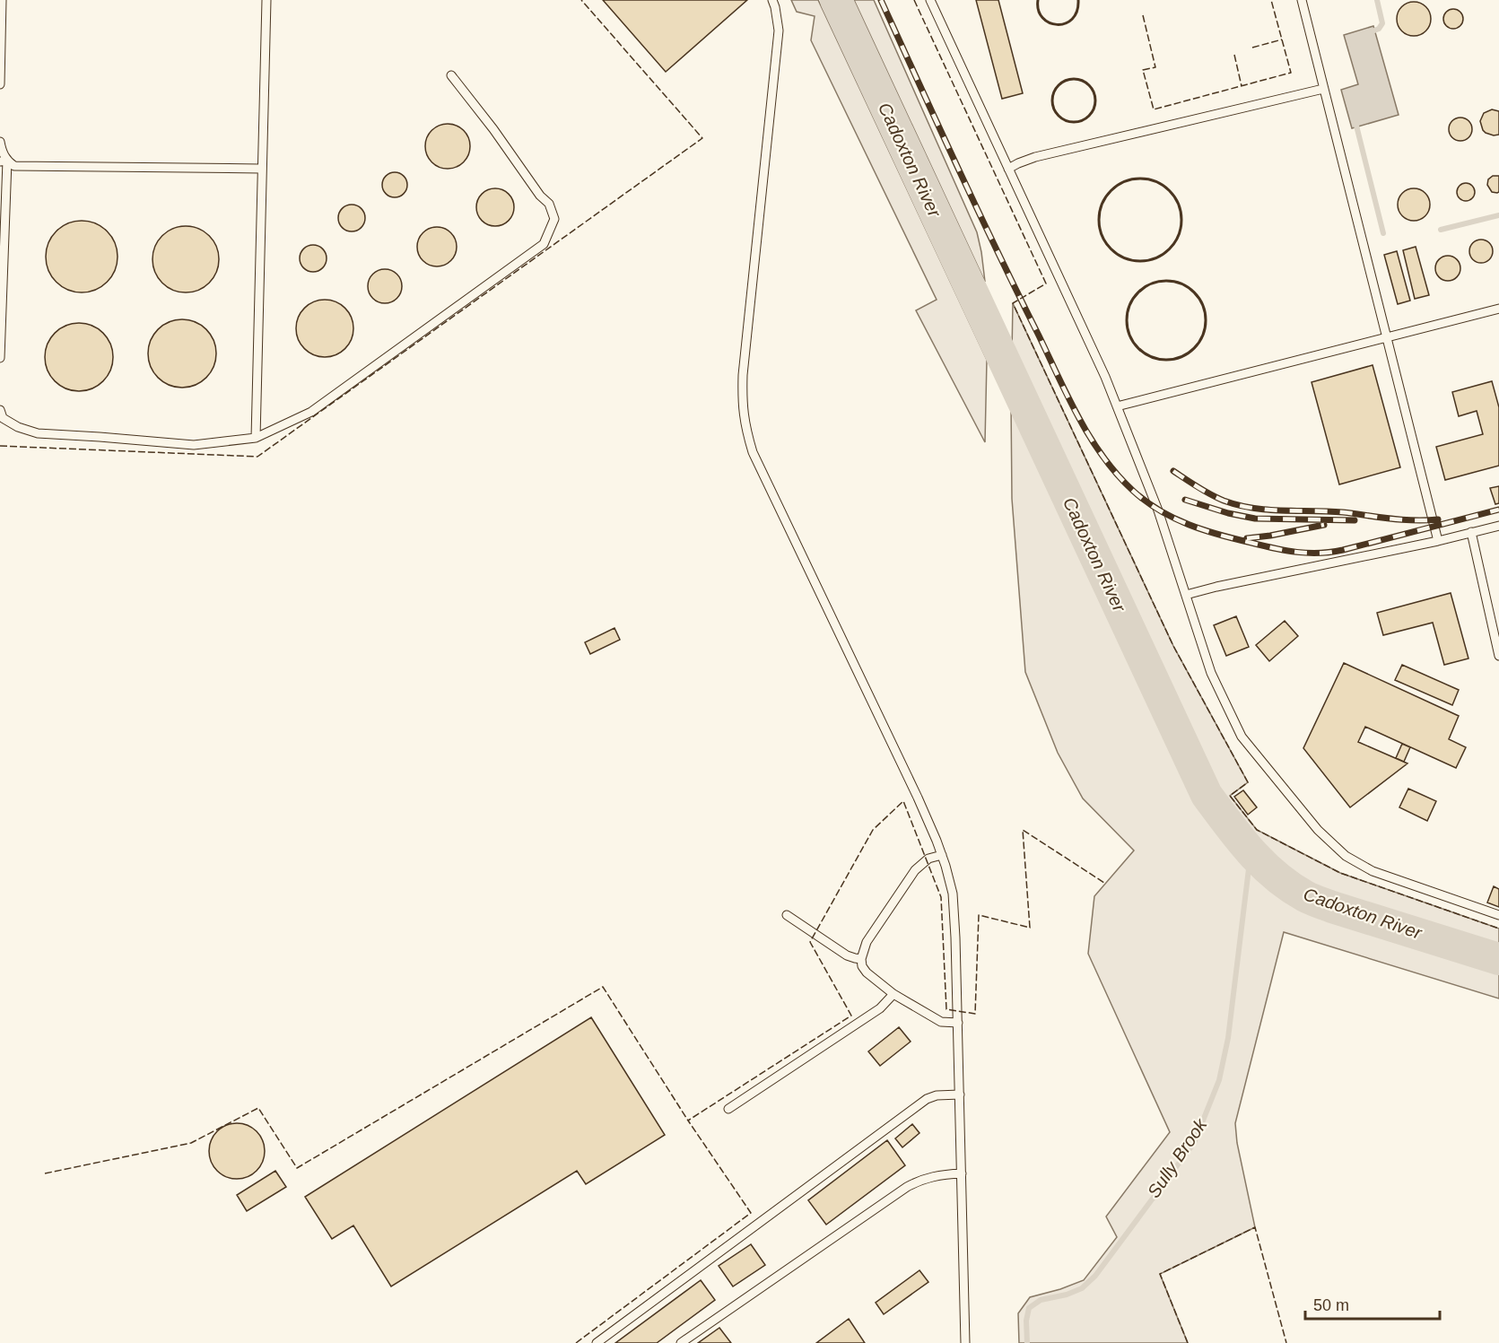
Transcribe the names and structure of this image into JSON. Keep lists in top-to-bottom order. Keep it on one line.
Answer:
{"water":["Cadoxton River","Sully Brook"],"scale_bar":"50 m"}
